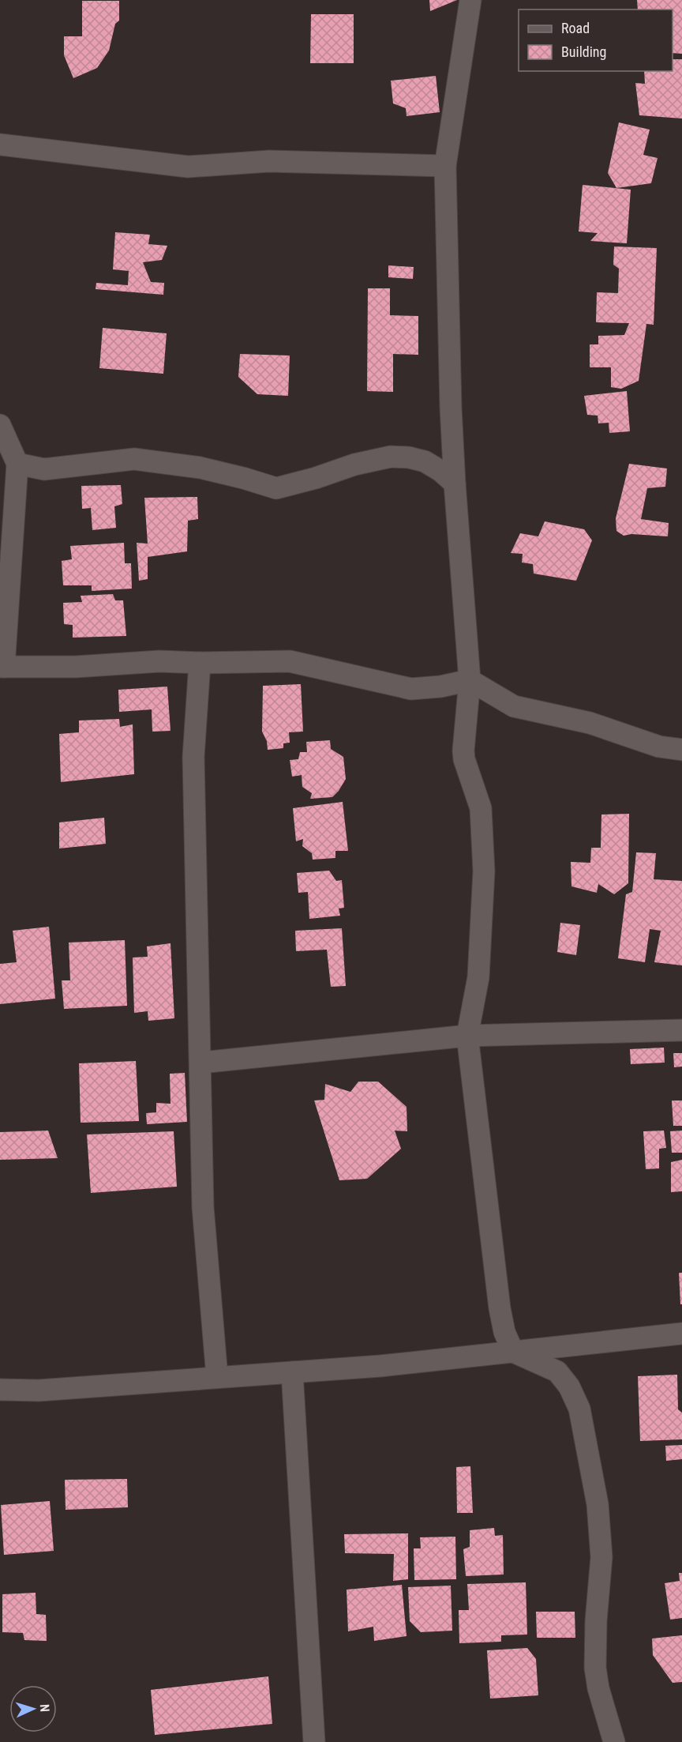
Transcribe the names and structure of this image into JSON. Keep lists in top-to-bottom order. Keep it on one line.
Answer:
{"legend":["Road","Building"],"north":"right"}
